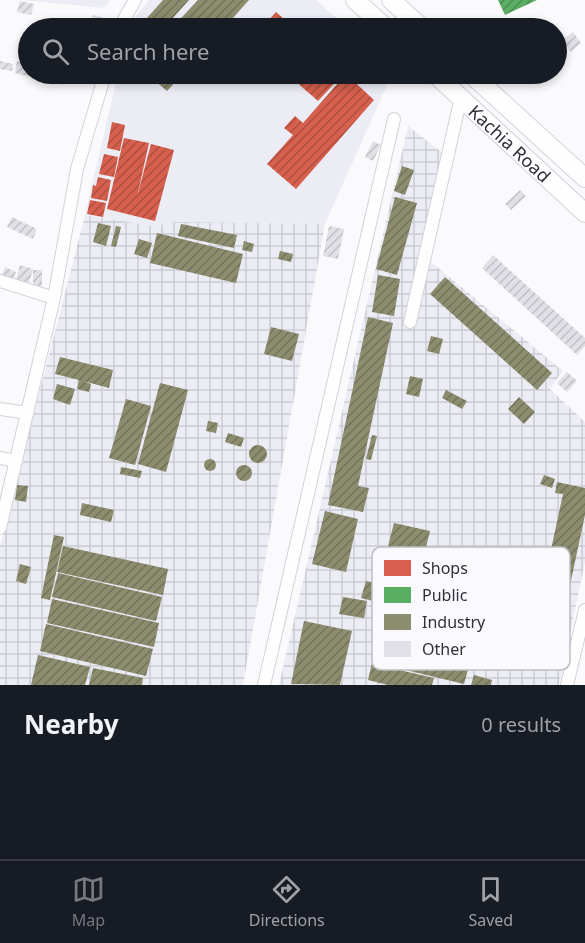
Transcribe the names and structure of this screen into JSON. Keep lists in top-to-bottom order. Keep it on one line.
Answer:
{"streets":{"main road":["Kachia Road"]},"legend":["Shops","Public","Industry","Other"],"page":{"search":"Search here","heading":["Nearby","0 results"],"nav":["Map","Directions","Saved"]}}
